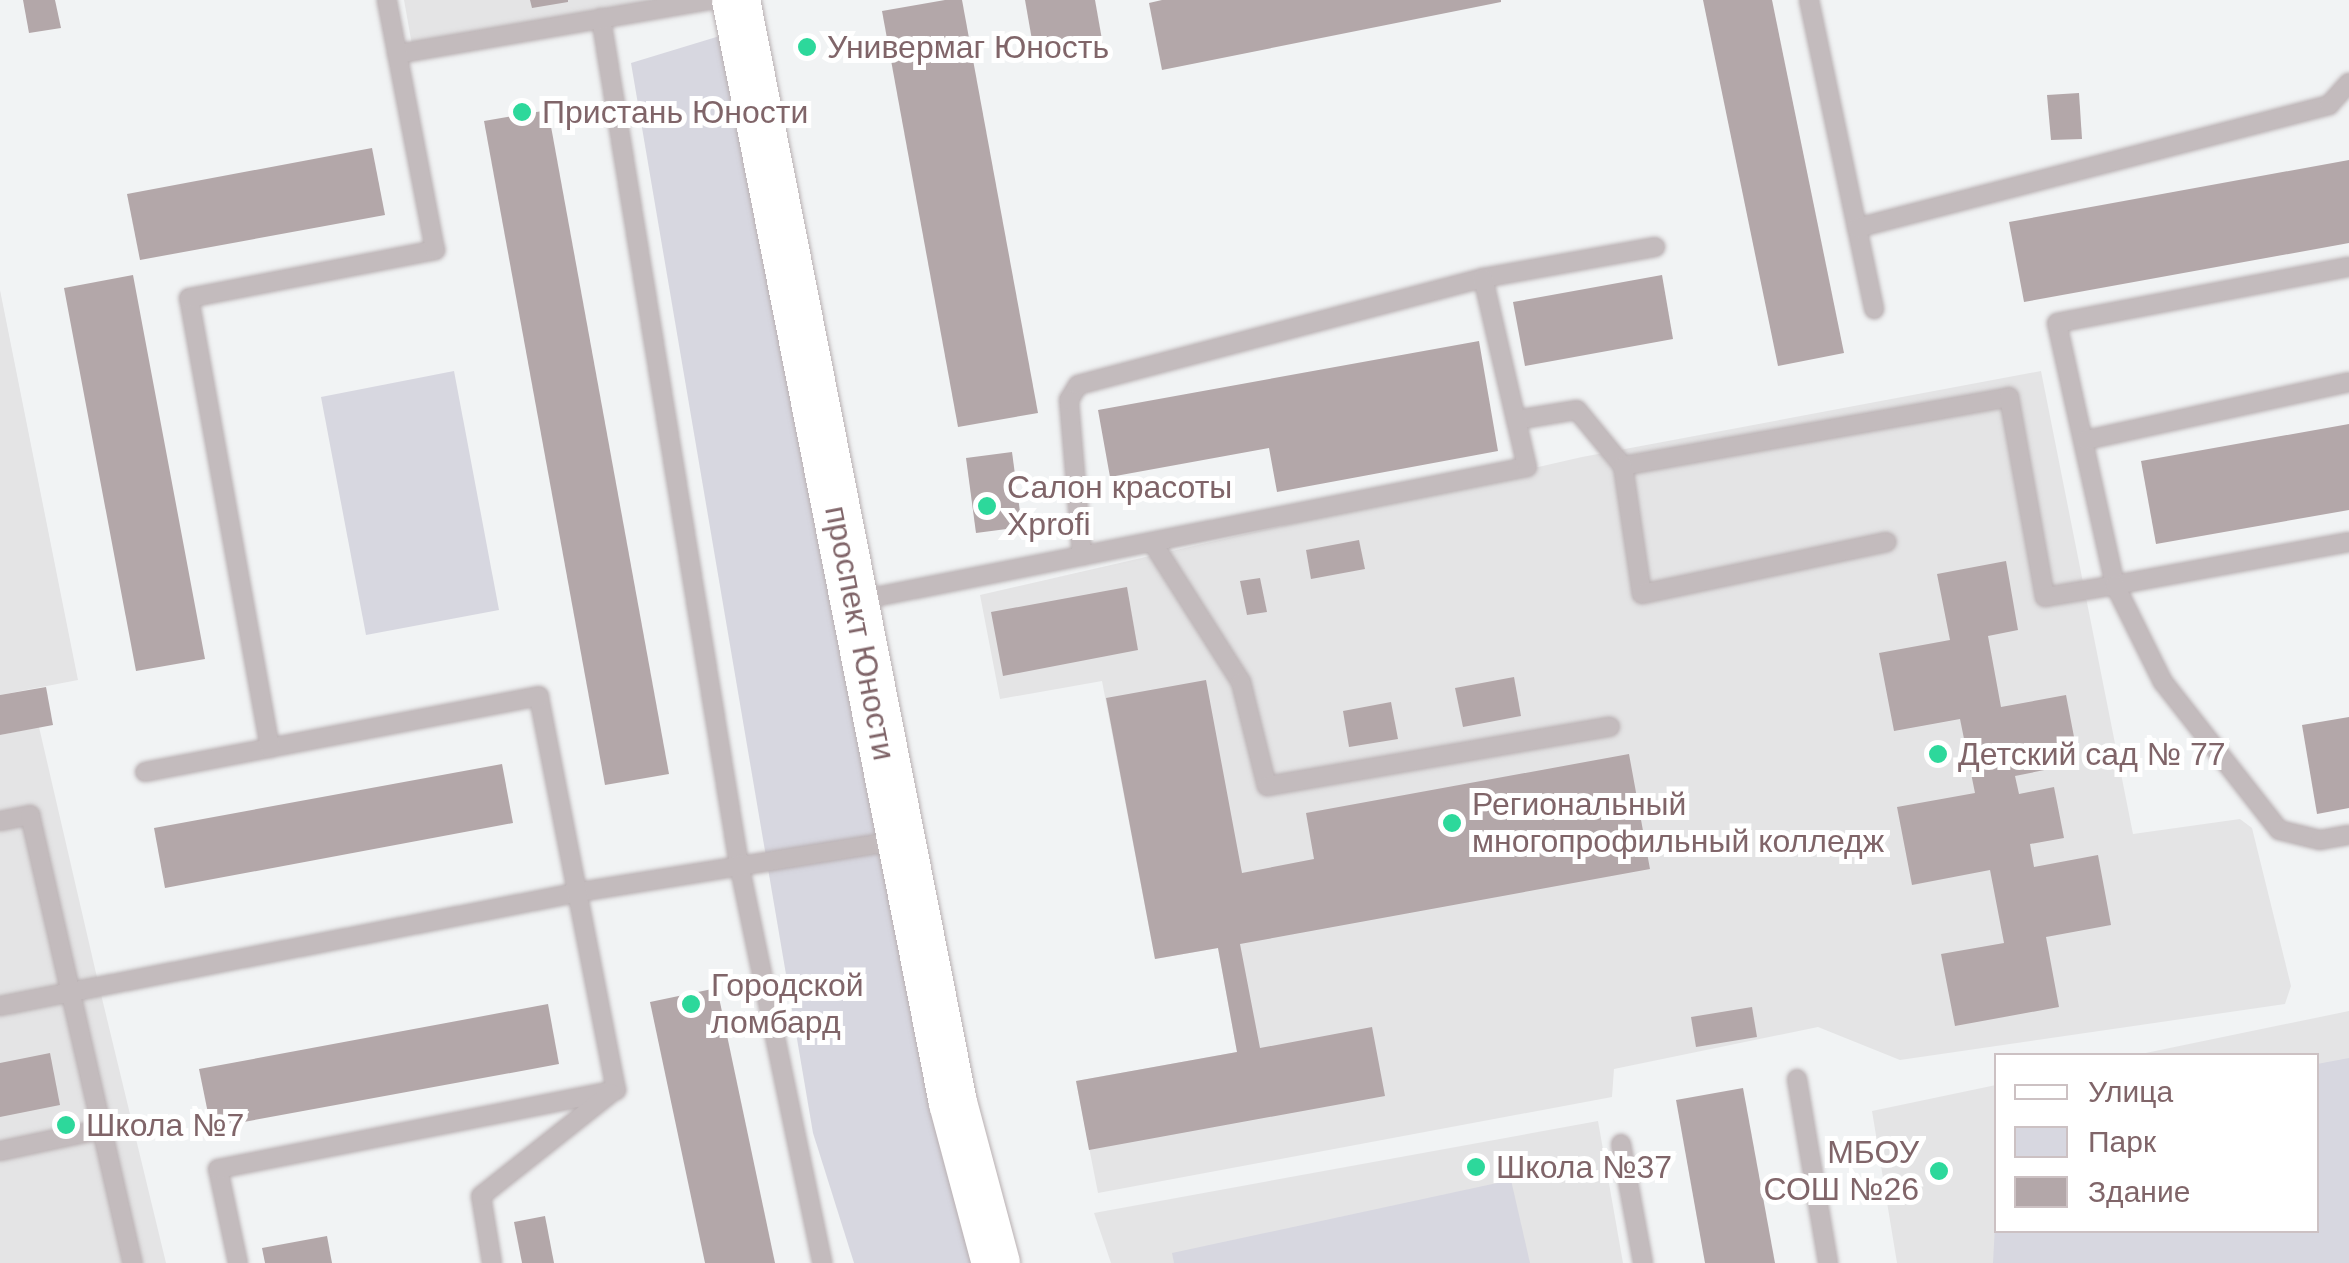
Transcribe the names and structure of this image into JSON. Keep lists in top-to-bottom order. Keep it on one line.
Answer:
{"streets":{"main road":["проспект Юности"]},"places":["Универмаг Юность","Пристань Юности","Салон красоты Xprofi","Детский сад № 77","Региональный многопрофильный колледж","Городской ломбард","Школа №7","Школа №37","МБОУ СОШ №26"],"legend":["Улица","Парк","Здание"]}
